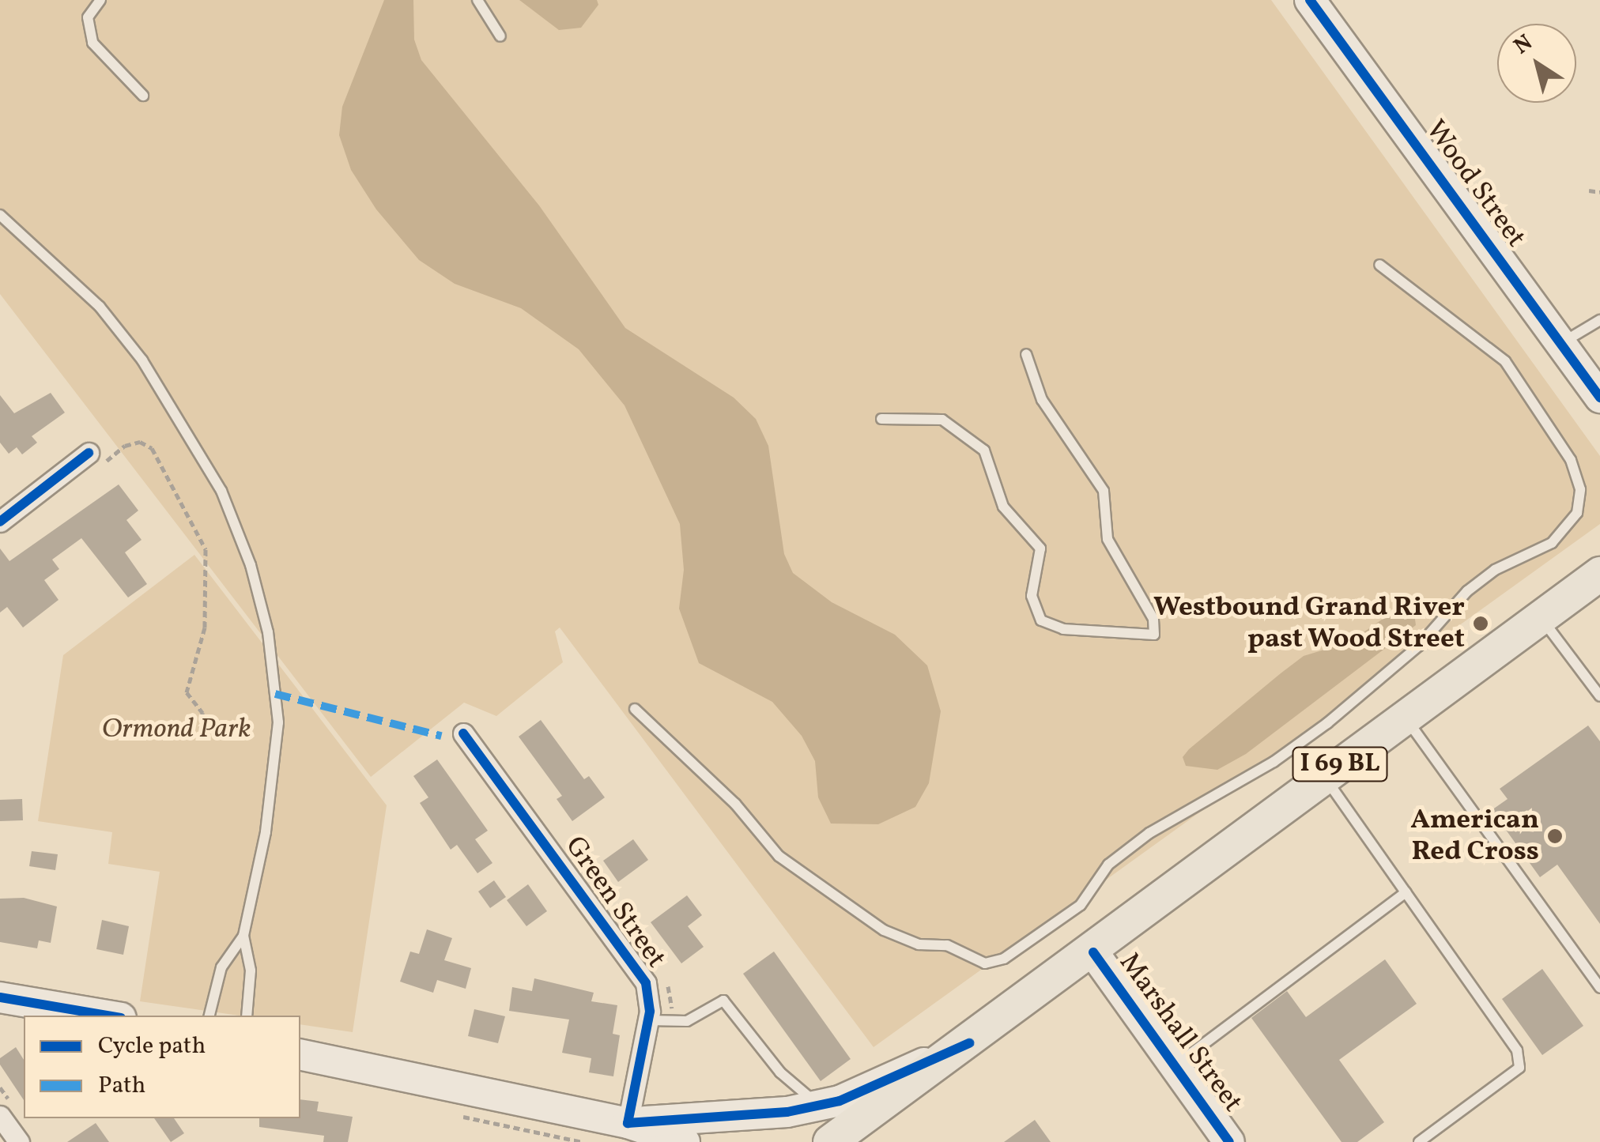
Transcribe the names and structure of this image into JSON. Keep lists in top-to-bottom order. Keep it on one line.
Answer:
{"streets":{"main road":["I 69 BL"],"street":["Wood Street","Green Street","Marshall Street"]},"crossings":[["I 69 BL","Marshall Street"]],"parks":["Ormond Park"],"places":["Westbound Grand River past Wood Street","American Red Cross"],"legend":["Cycle path","Path"],"north":"top left"}
